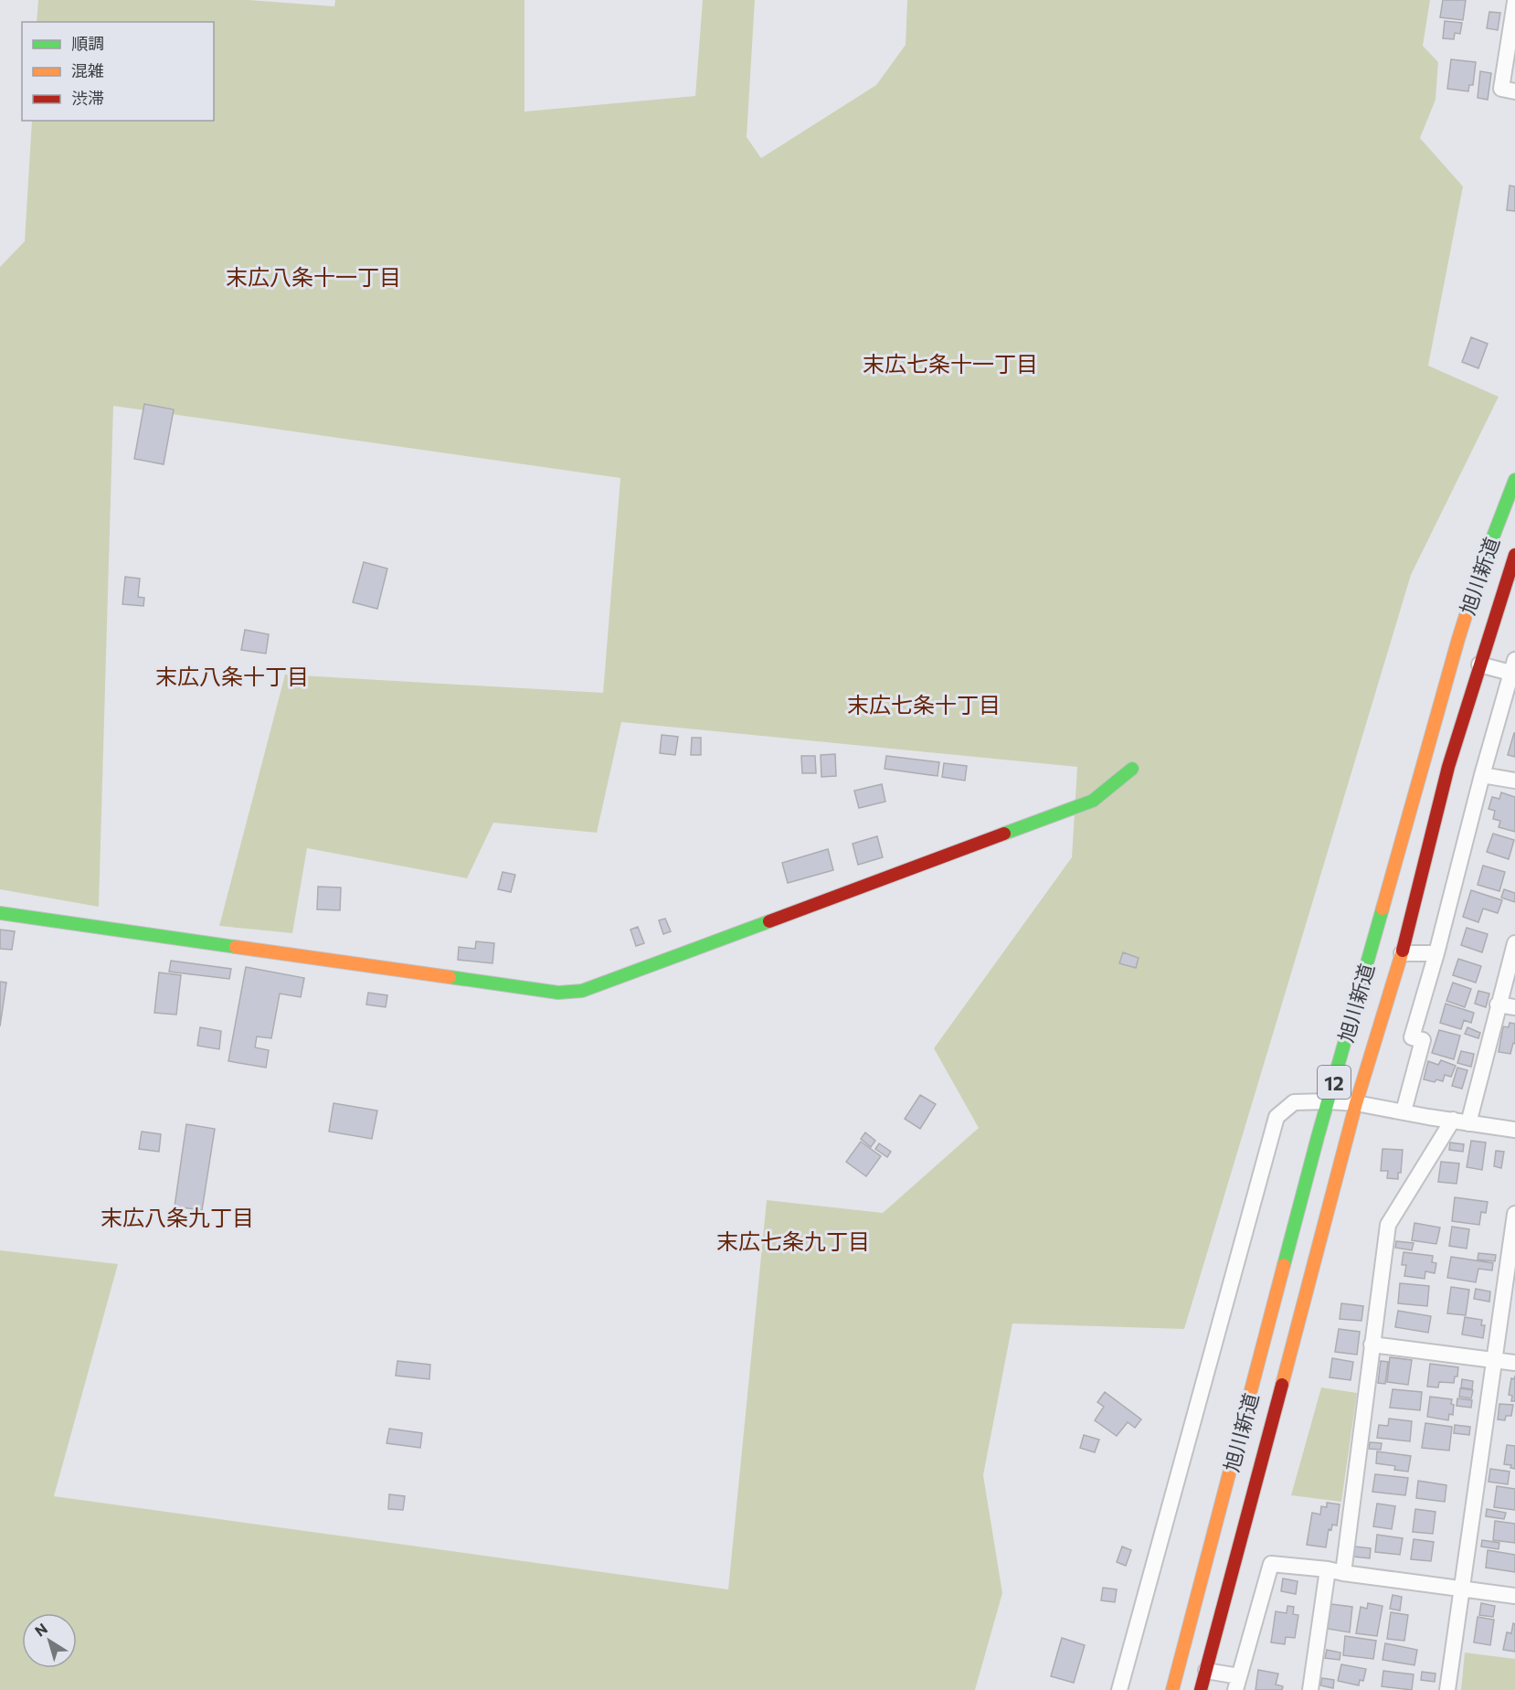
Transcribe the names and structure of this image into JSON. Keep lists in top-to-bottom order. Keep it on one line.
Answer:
{"streets":{"main road":["旭川新道","12"]},"districts":["末広八条十一丁目","末広七条十一丁目","末広八条十丁目","末広七条十丁目","末広八条九丁目","末広七条九丁目"],"legend":["順調","混雑","渋滞"],"north":"top left"}
